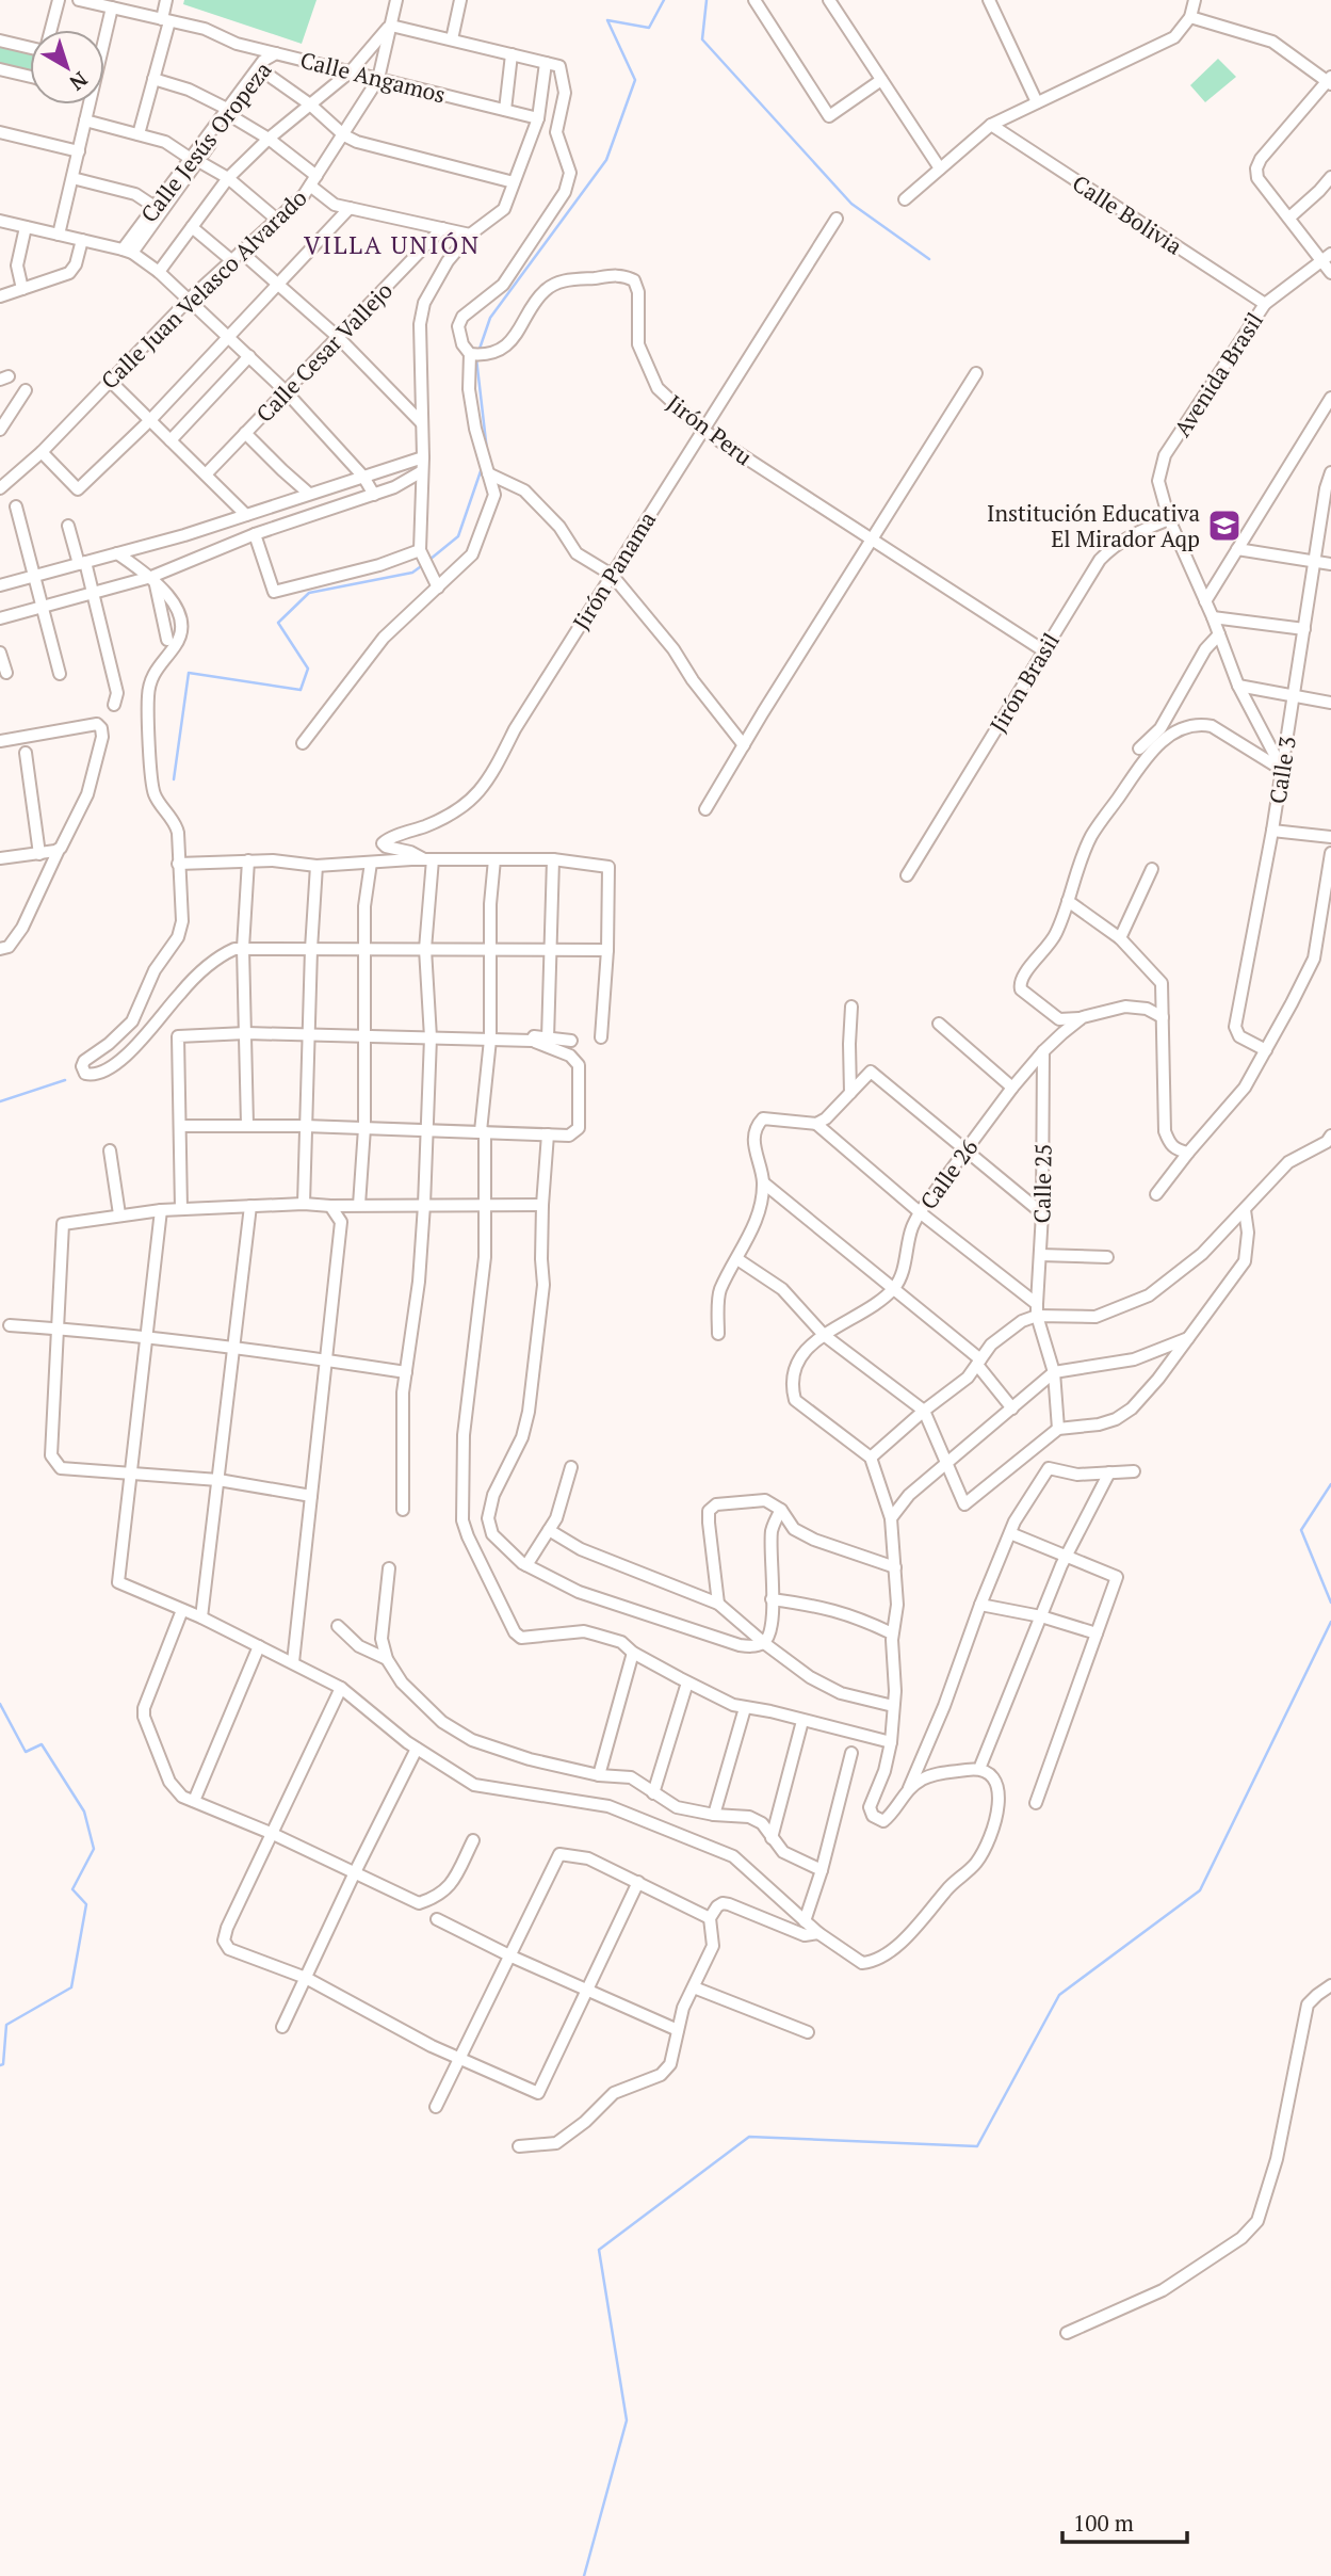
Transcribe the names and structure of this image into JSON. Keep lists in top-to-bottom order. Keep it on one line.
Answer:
{"streets":{"street":["Calle Angamos","Calle Jesús Oropeza","Calle Bolivia","Calle Juan Velasco Alvarado","Calle Cesar Vallejo","Avenida Brasil","Jirón Peru","Jirón Panama","Jirón Brasil","Calle 3","Calle 26","Calle 25"]},"crossings":[["Calle Angamos","Calle Jesús Oropeza"],["Calle Angamos","Calle Juan Velasco Alvarado"],["Calle Bolivia","Avenida Brasil"],["Avenida Brasil","Jirón Brasil"],["Jirón Peru","Jirón Panama"],["Jirón Peru","Jirón Brasil"],["Calle 26","Calle 25"]],"districts":["VILLA UNIÓN"],"places":{"school or university":["Institución Educativa El Mirador Aqp"]},"scale_bar":"100 m","north":"bottom right"}
